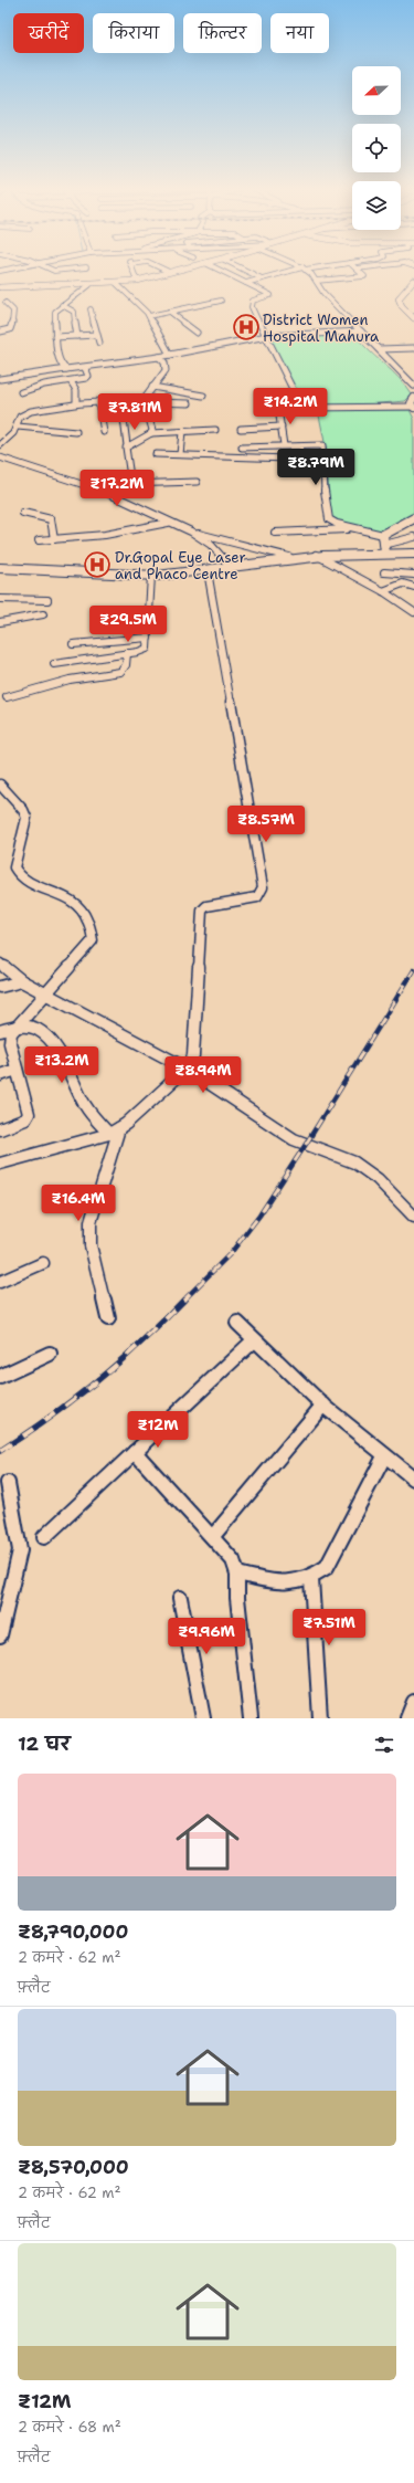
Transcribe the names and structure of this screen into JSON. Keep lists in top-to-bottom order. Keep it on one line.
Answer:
{"places":{"hospital":["District Women Hospital Mahura","Dr.Gopal Eye Laser and Phaco Centre"]},"north":"left","page":{"chip":["खरीदें","किराया","फ़िल्टर","नया"],"price":["₹14.2M","₹7.81M","₹8.79M","₹17.2M","₹29.5M","₹8.57M","₹13.2M","₹8.94M","₹16.4M","₹12M","₹7.51M","₹9.96M"],"heading":"12 घर","list":[{"name":"₹8,790,000","note":"2 कमरे · 62 m² · फ़्लैट"},{"name":"₹8,570,000","note":"2 कमरे · 62 m² · फ़्लैट"},{"name":"₹12M","note":"2 कमरे · 68 m² · फ़्लैट"}]}}
